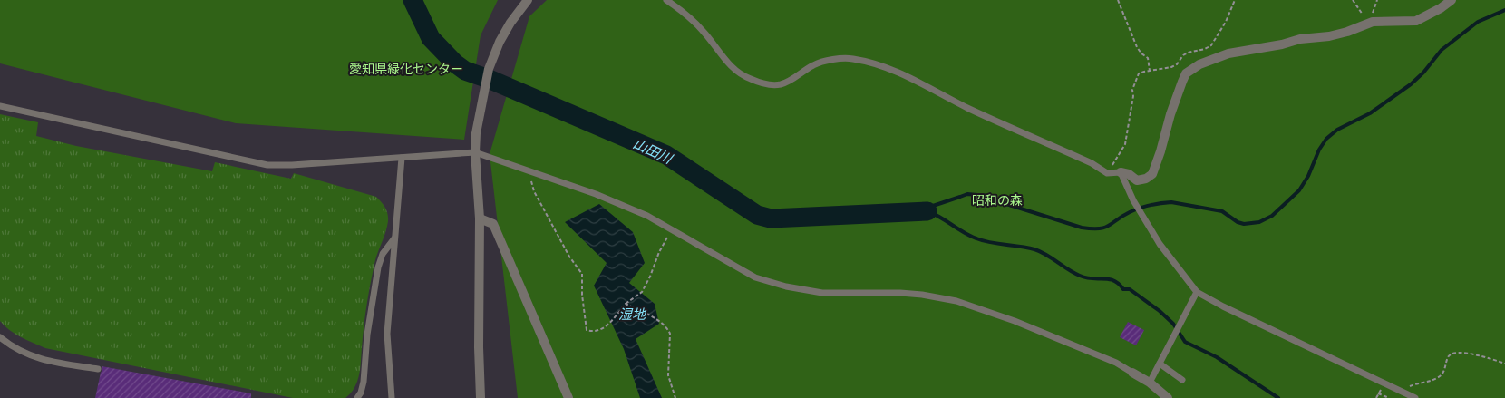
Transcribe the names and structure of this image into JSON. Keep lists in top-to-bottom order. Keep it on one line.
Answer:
{"water":["山田川","湿地"],"parks":["愛知県緑化センター","昭和の森"]}
